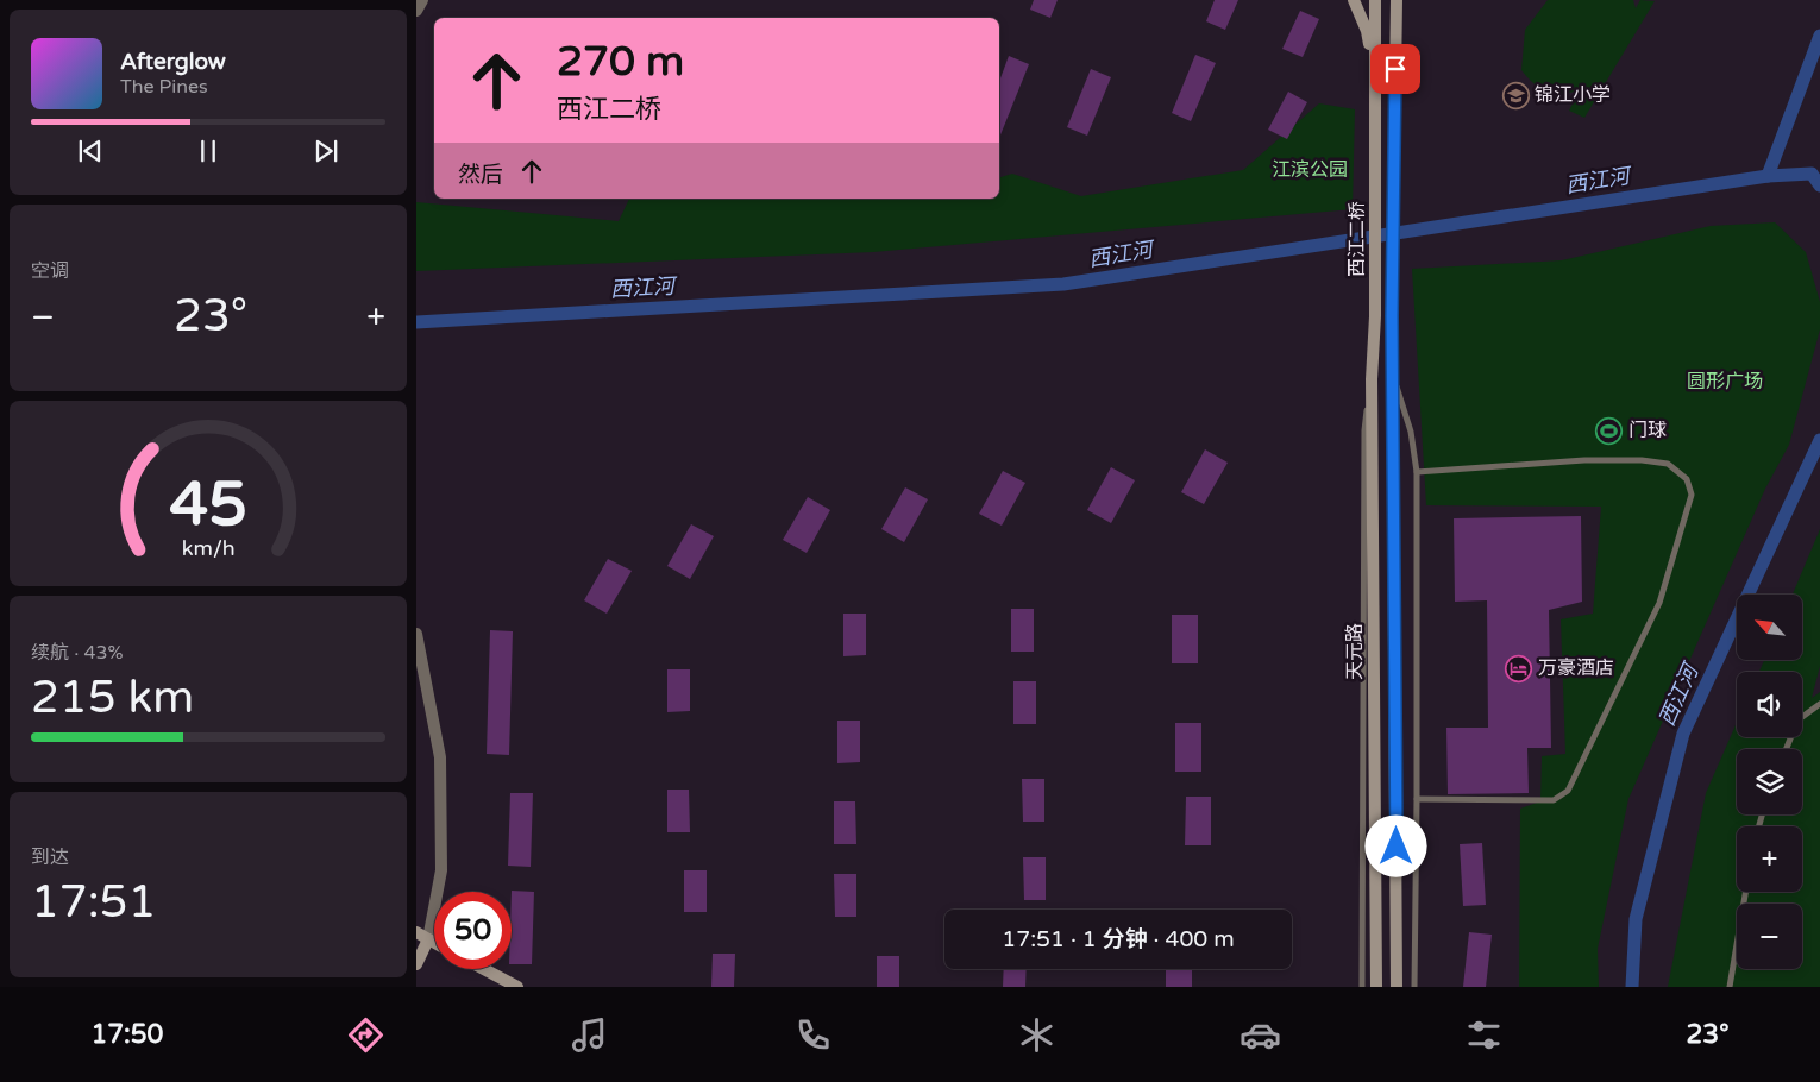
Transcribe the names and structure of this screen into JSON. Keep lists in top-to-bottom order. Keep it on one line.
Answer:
{"streets":{"main road":["西江二桥","天元路"]},"crossings":[["西江二桥","天元路"]],"water":["西江河"],"parks":["江滨公园","圆形广场"],"places":{"school or university":["锦江小学"],"sports":["门球"],"hotel":["万豪酒店"]},"north":"top left","page":{"turn":["270 m","西江二桥"],"song":["Afterglow","The Pines"],"then":"然后","tile":["空调",["续航 · 43%","215 km"],["到达","17:51"]],"heat":["−","23°","+"],"map_buttons":["+","−"],"limit":"50","trip":"17:51 · 1 分钟 · 400 m","tabs":["17:50","23°"],"gauge":["45","km/h"]}}
